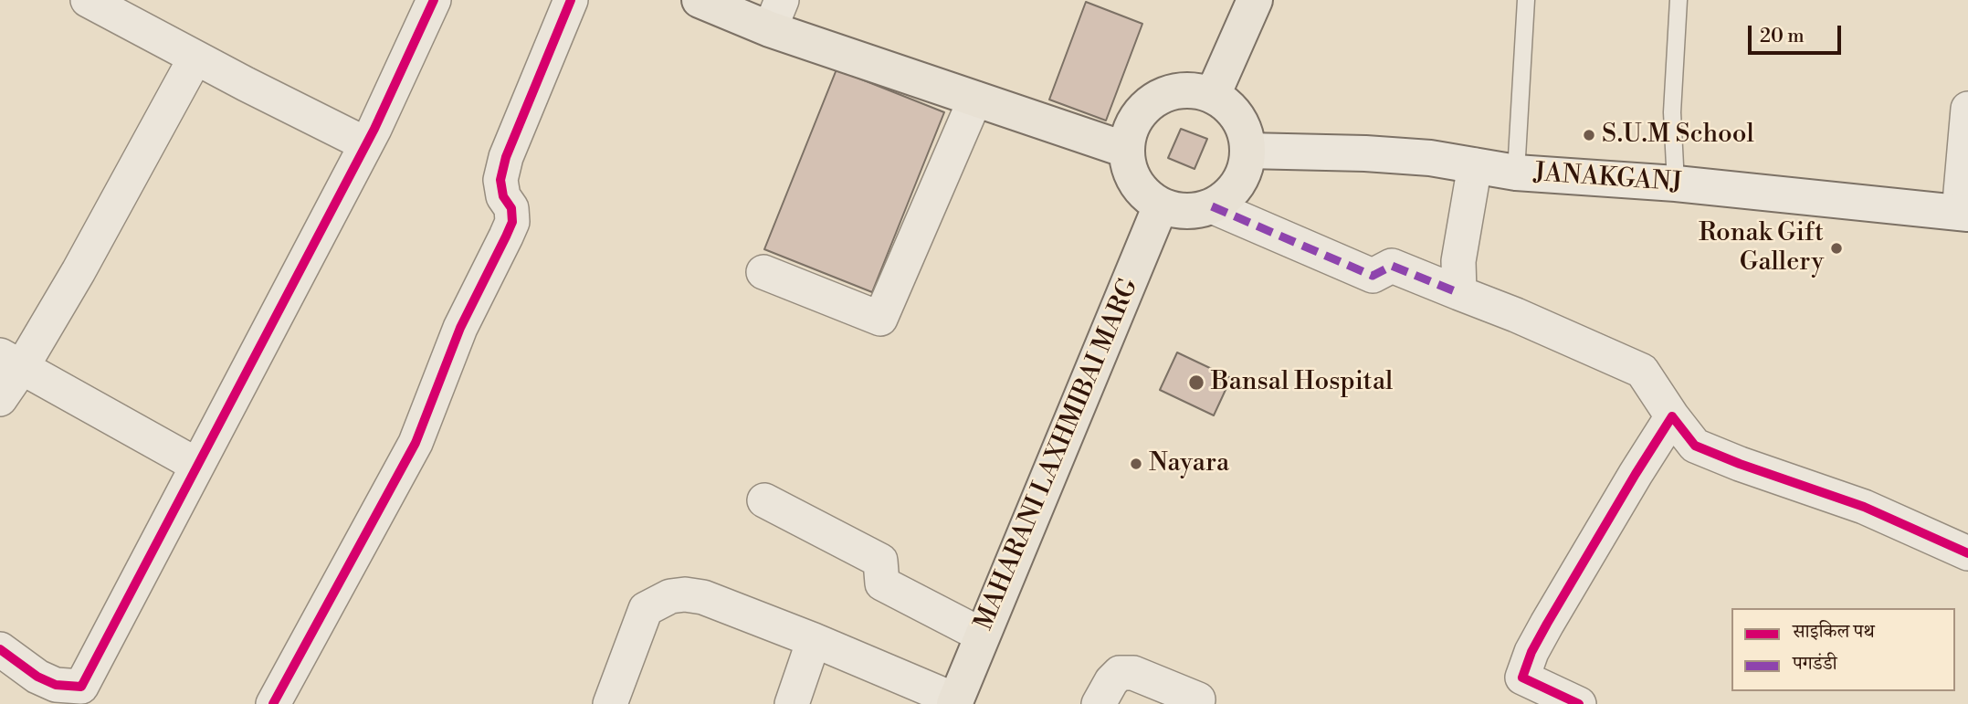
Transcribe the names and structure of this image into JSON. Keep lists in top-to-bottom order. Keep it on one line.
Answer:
{"streets":{"main road":["JANAKGANJ","MAHARANI LAXHMIBAI MARG"]},"crossings":[["JANAKGANJ","MAHARANI LAXHMIBAI MARG"]],"places":["S.U.M School","Ronak Gift Gallery","Bansal Hospital","Nayara"],"legend":["साइकिल पथ","पगडंडी"],"scale_bar":"20 m"}
